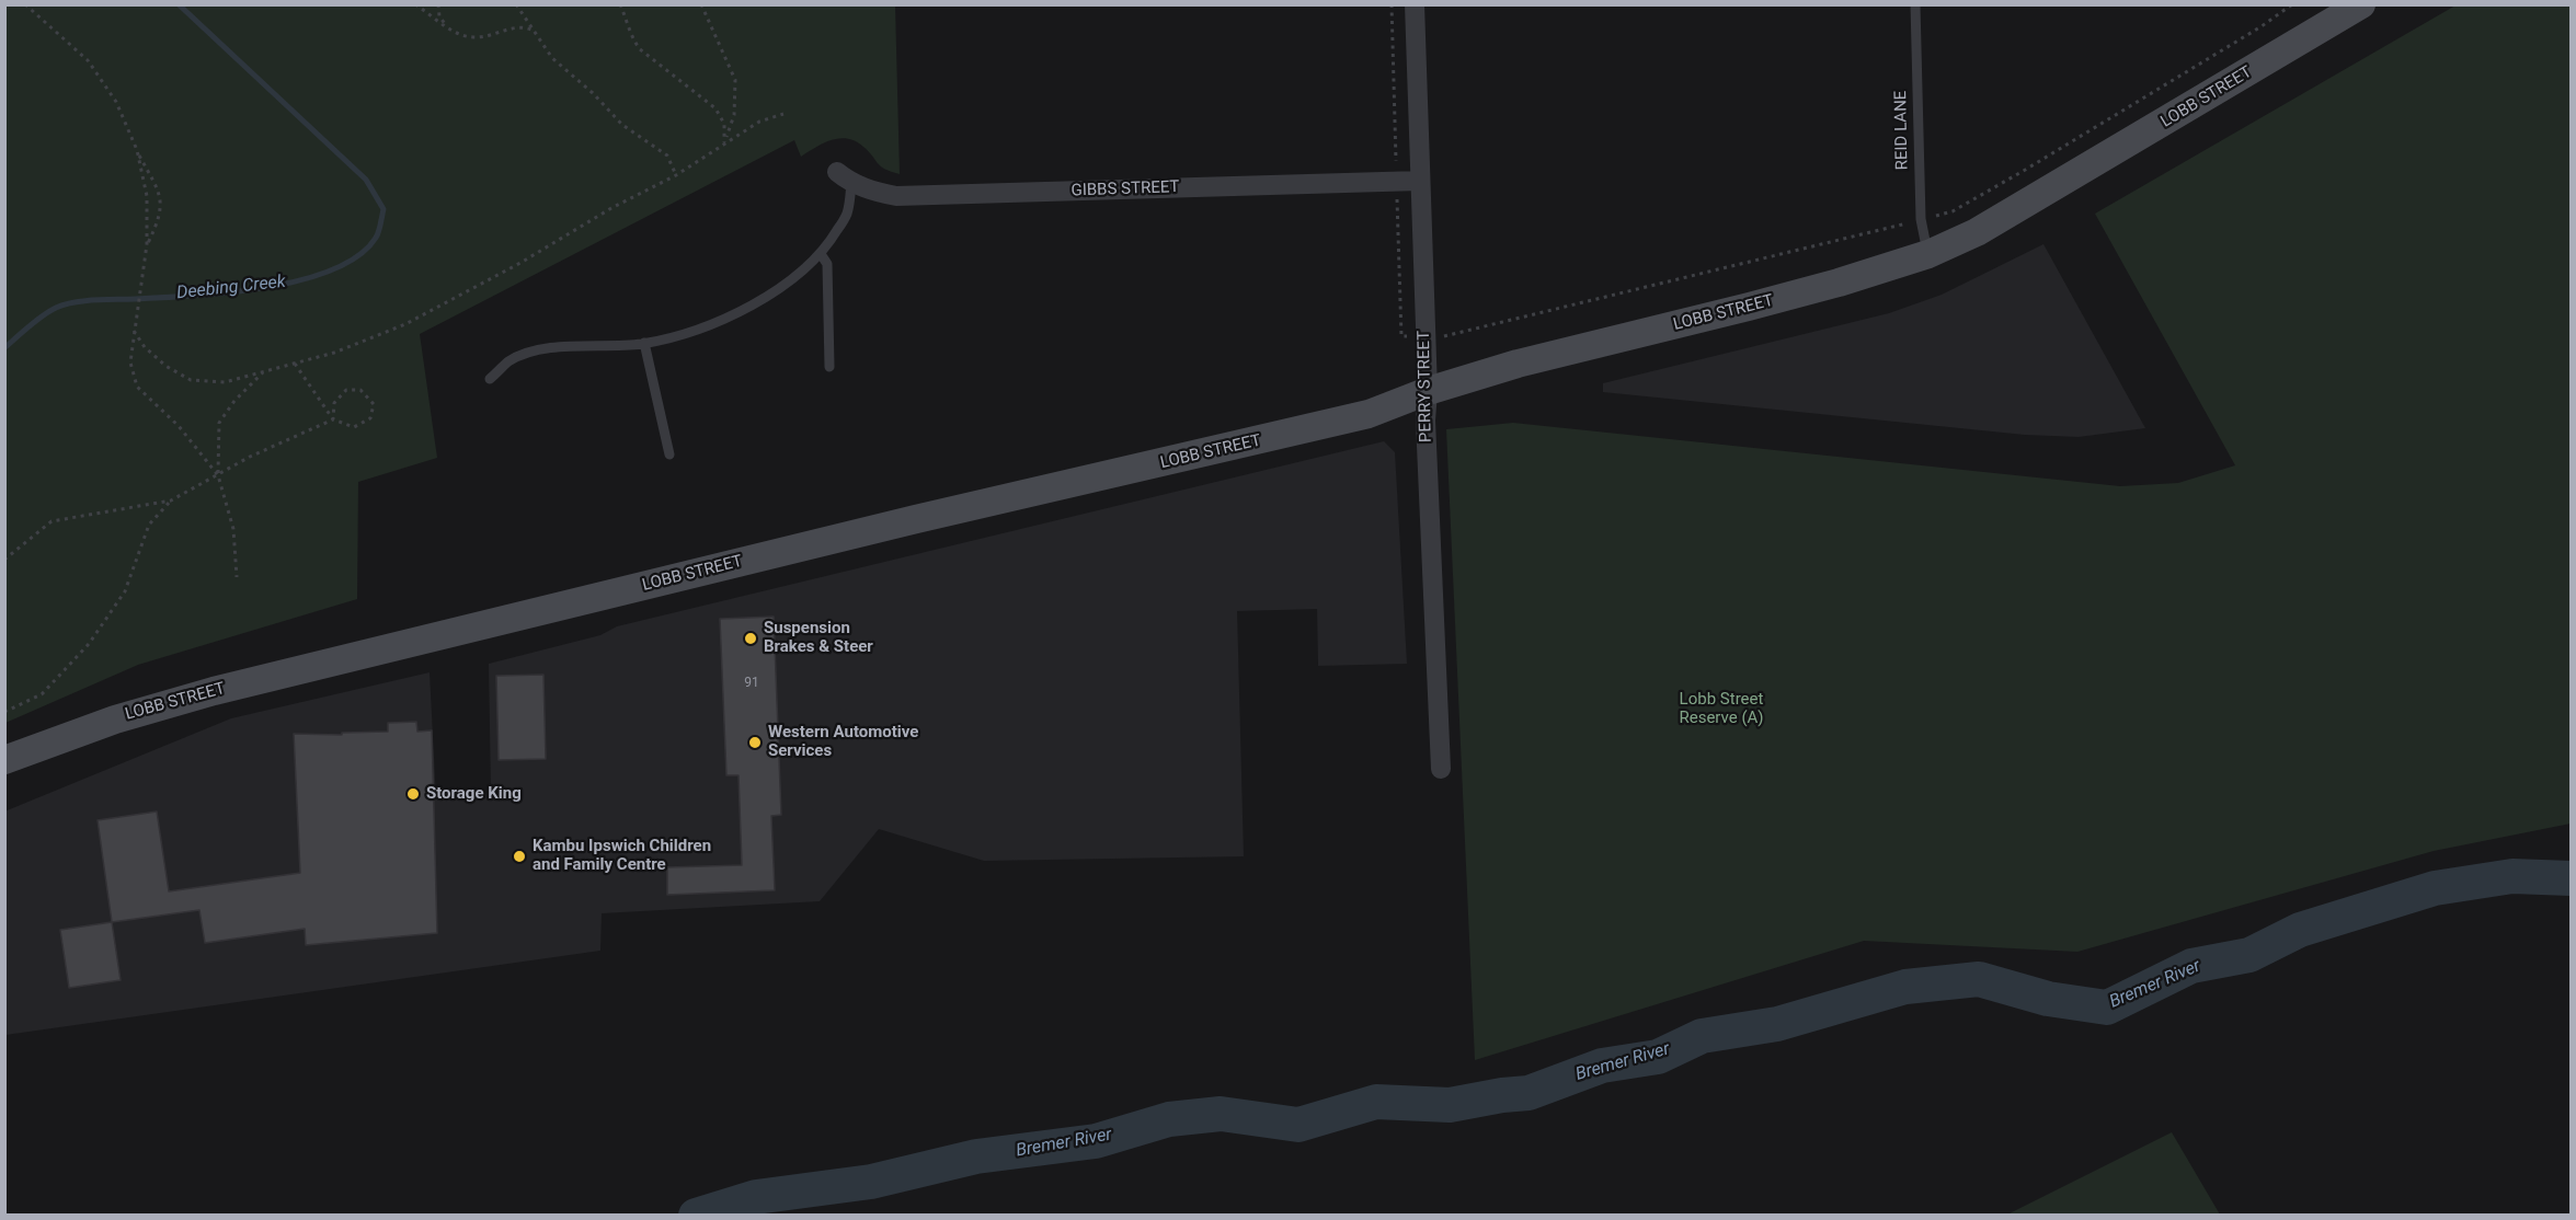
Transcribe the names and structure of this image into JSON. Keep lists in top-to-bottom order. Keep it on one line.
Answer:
{"streets":{"main road":["LOBB STREET"],"street":["GIBBS STREET","PERRY STREET"],"lane":["REID LANE"]},"crossings":[["LOBB STREET","REID LANE"],["LOBB STREET","PERRY STREET"],["GIBBS STREET","PERRY STREET"]],"water":["Deebing Creek","Bremer River"],"parks":["Lobb Street Reserve (A)"],"places":["Suspension Brakes & Steer","Western Automotive Services","Storage King","Kambu Ipswich Children and Family Centre"],"house_numbers":["91"]}
